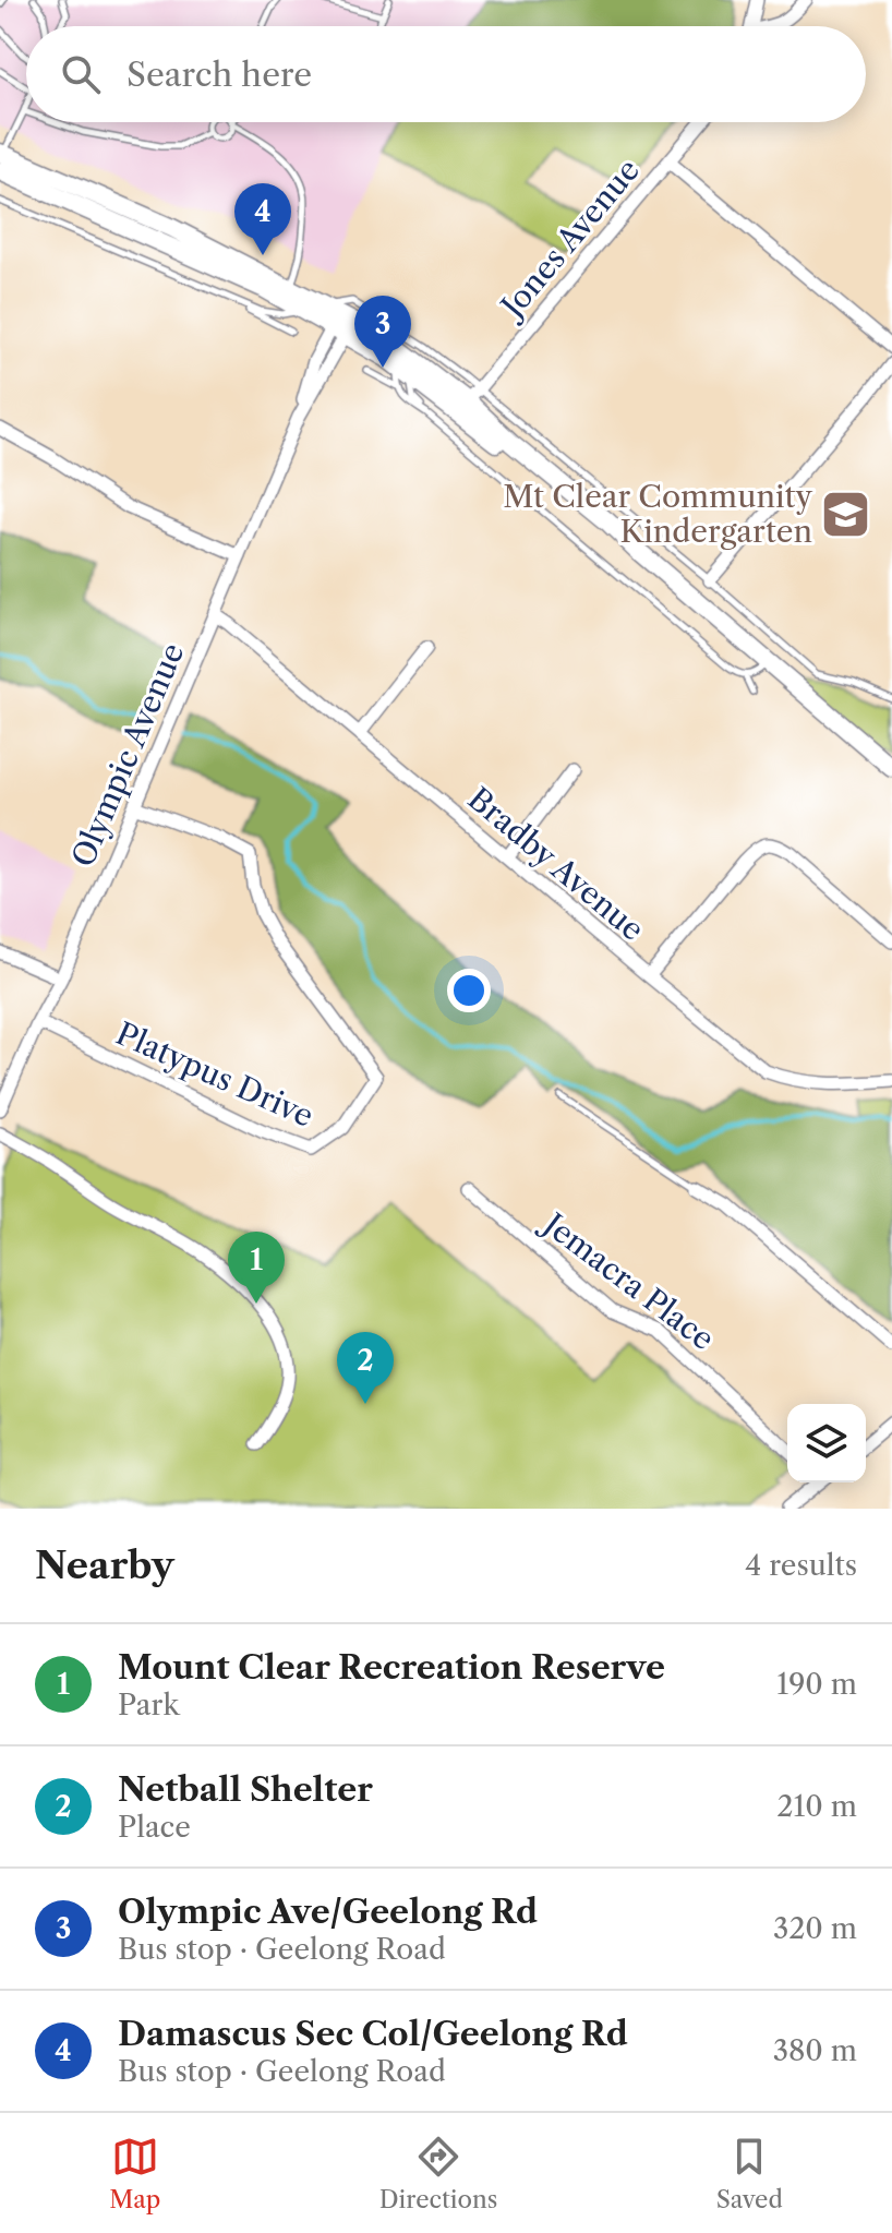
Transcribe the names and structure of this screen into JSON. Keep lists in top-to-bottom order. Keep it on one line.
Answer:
{"streets":{"street":["Jones Avenue","Olympic Avenue","Bradby Avenue","Platypus Drive","Jemacra Place"]},"crossings":[["Olympic Avenue","Bradby Avenue"],["Olympic Avenue","Platypus Drive"]],"places":{"school or university":["Mt Clear Community Kindergarten"]},"page":{"search":"Search here","pins":["4","3","1","2"],"heading":["Nearby","4 results"],"list":[{"mark":"1","name":"Mount Clear Recreation Reserve","note":"Park","value":"190 m"},{"mark":"2","name":"Netball Shelter","note":"Place","value":"210 m"},{"mark":"3","name":"Olympic Ave/Geelong Rd","note":"Bus stop · Geelong Road","value":"320 m"},{"mark":"4","name":"Damascus Sec Col/Geelong Rd","note":"Bus stop · Geelong Road","value":"380 m"}],"nav":["Map","Directions","Saved"]}}
